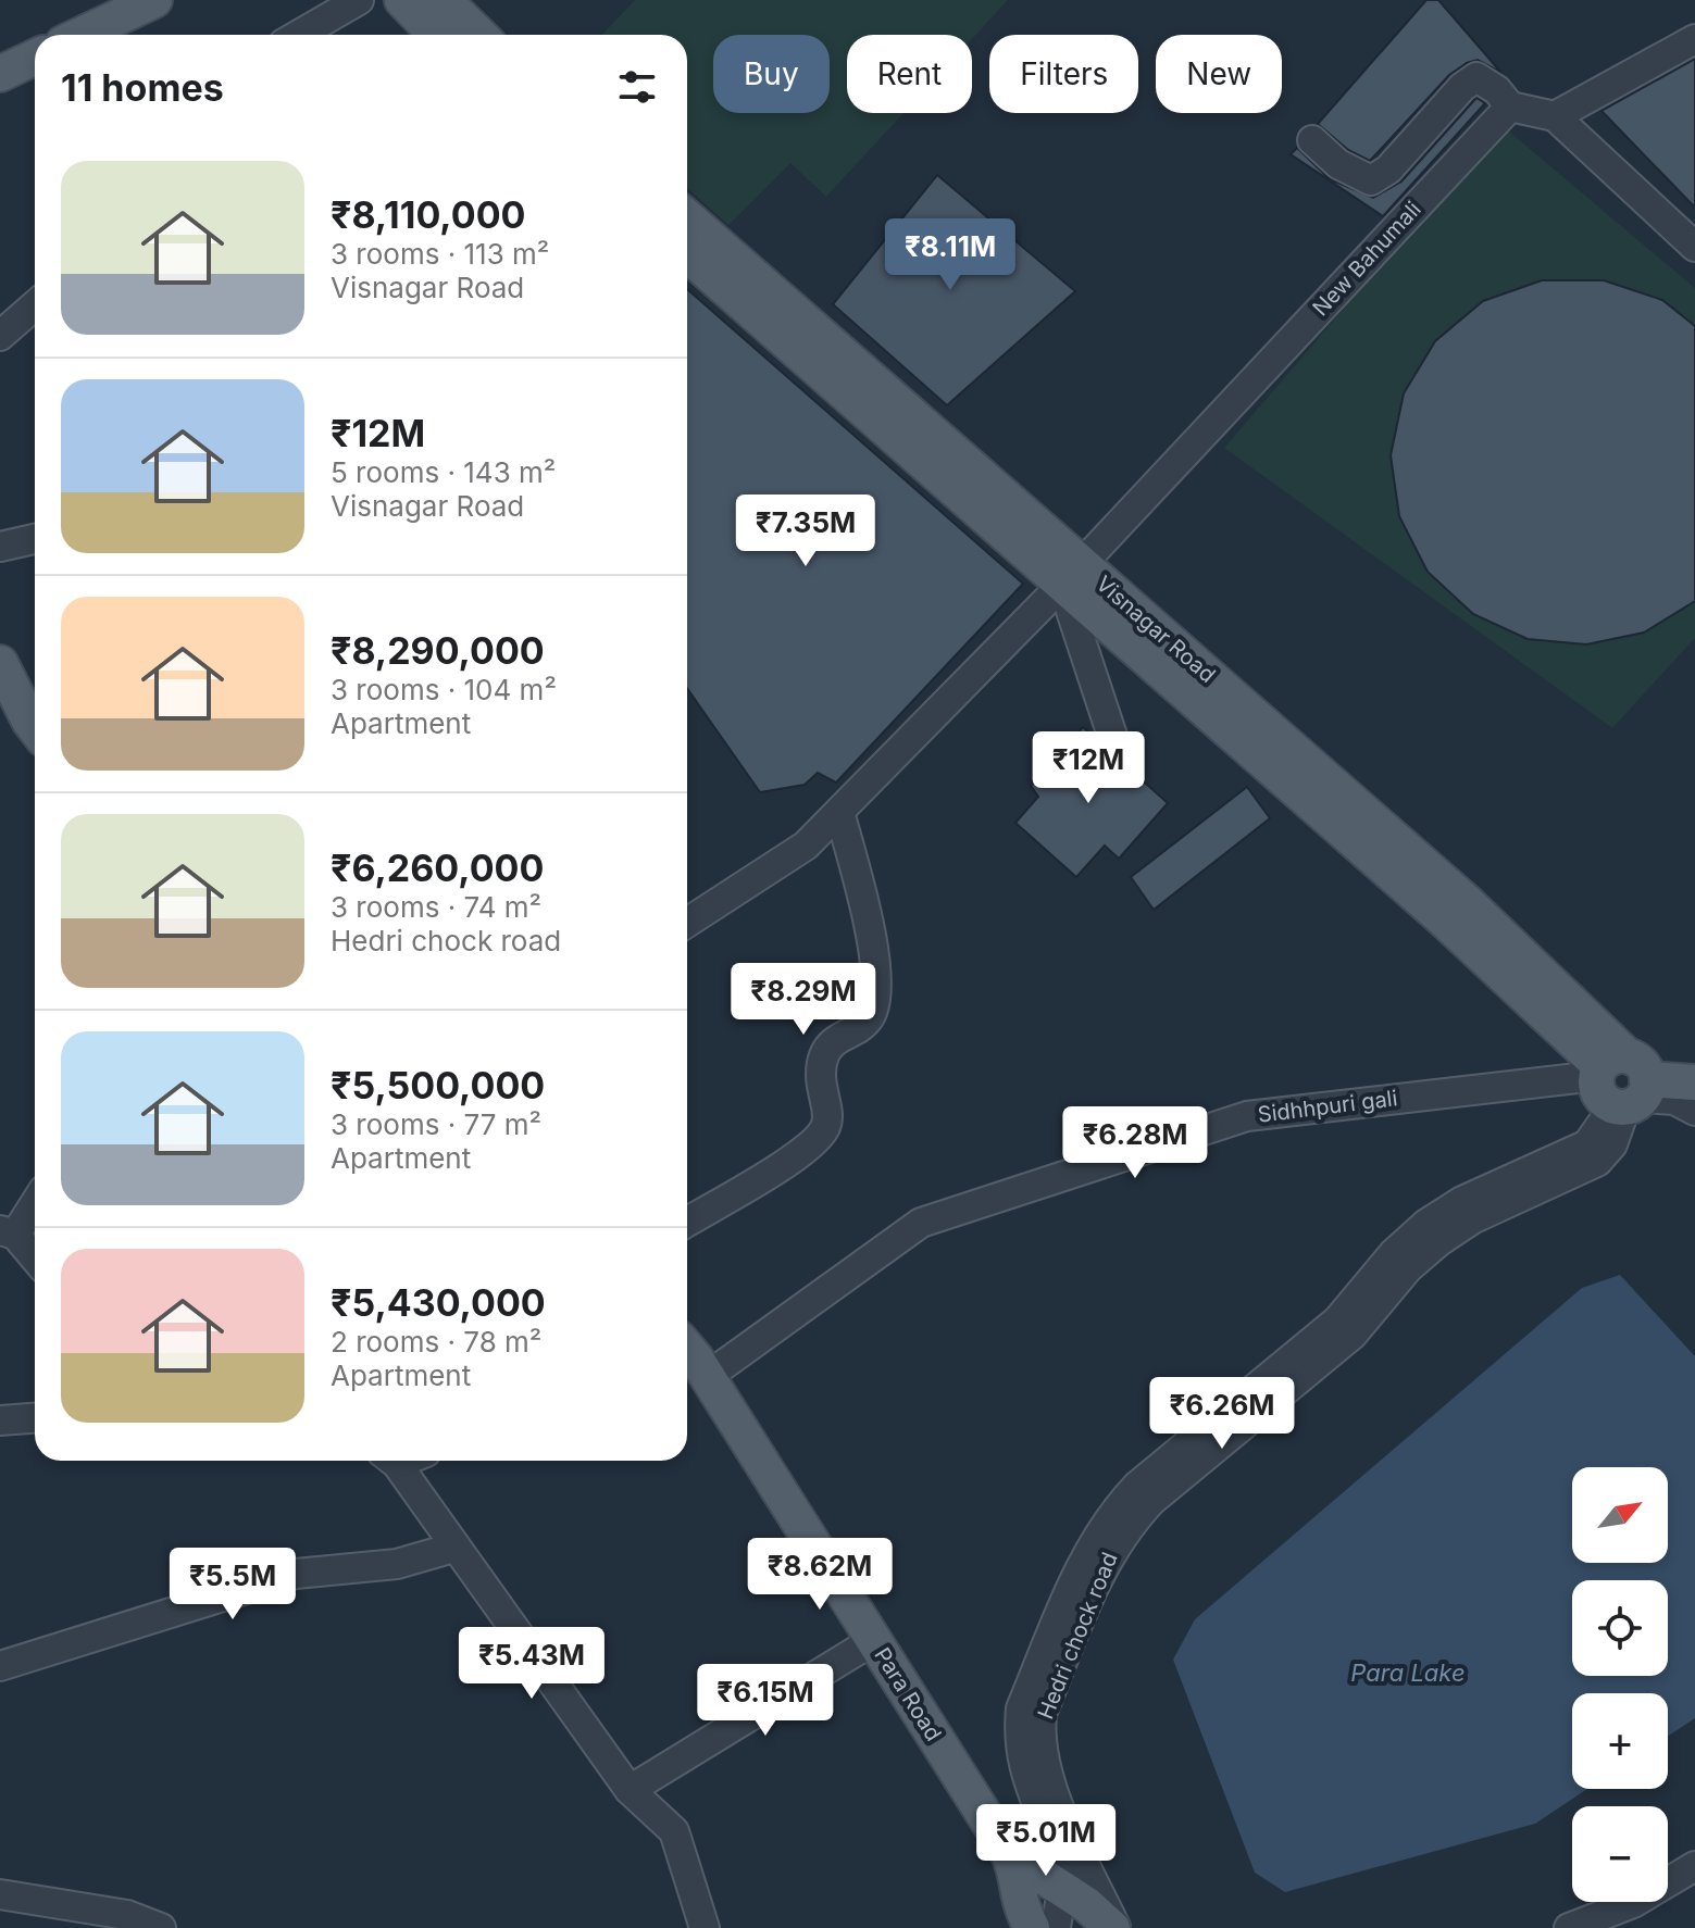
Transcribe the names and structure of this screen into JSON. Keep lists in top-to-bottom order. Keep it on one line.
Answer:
{"streets":{"main road":["Visnagar Road","Para Road"],"street":["New Bahumali","Sidhhpuri gali","Hedri chock road"]},"crossings":[["New Bahumali","Visnagar Road"],["Visnagar Road","Sidhhpuri gali"],["Visnagar Road","Hedri chock road"],["Sidhhpuri gali","Hedri chock road"],["Sidhhpuri gali","Para Road"],["Hedri chock road","Para Road"]],"water":["Para Lake"],"north":"top right","page":{"chip":["Buy","Rent","Filters","New"],"heading":"11 homes","list":[{"name":"₹8,110,000","note":"3 rooms · 113 m² · Visnagar Road"},{"name":"₹12M","note":"5 rooms · 143 m² · Visnagar Road"},{"name":"₹8,290,000","note":"3 rooms · 104 m² · Apartment"},{"name":"₹6,260,000","note":"3 rooms · 74 m² · Hedri chock road"},{"name":"₹5,500,000","note":"3 rooms · 77 m² · Apartment"},{"name":"₹5,430,000","note":"2 rooms · 78 m² · Apartment"}],"price":["₹8.11M","₹7.35M","₹12M","₹8.29M","₹6.28M","₹6.26M","₹8.62M","₹5.5M","₹5.43M","₹6.15M","₹5.01M"],"map_buttons":["+","−"]}}
